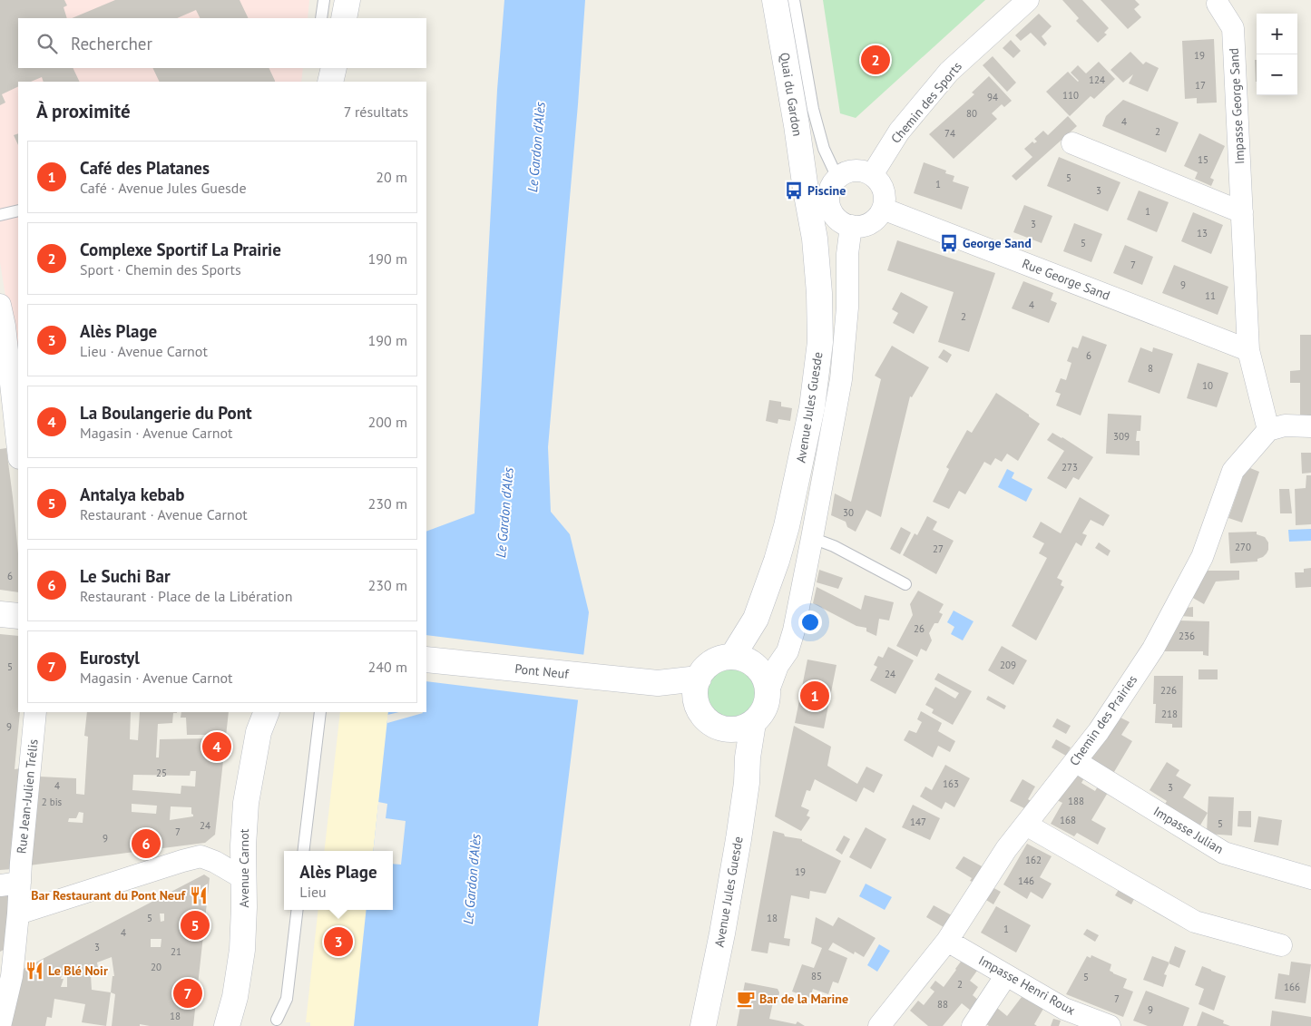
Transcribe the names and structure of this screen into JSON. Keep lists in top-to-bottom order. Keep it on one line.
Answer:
{"streets":{"main road":["Quai du Gardon","Avenue Jules Guesde","Pont Neuf","Avenue Carnot"],"street":["Chemin des Sports","Impasse George Sand","Rue George Sand","Chemin des Prairies","Rue Jean-Julien Trélis","Impasse Julian","Impasse Henri Roux"]},"crossings":[["Quai du Gardon","Avenue Jules Guesde"],["Chemin des Sports","Rue George Sand"],["Impasse George Sand","Rue George Sand"],["Impasse George Sand","Chemin des Prairies"],["Avenue Jules Guesde","Pont Neuf"],["Chemin des Prairies","Impasse Julian"],["Chemin des Prairies","Impasse Henri Roux"]],"water":["Le Gardon d'Alès"],"places":{"bus stop":["Piscine","George Sand"],"restaurant":["Bar Restaurant du Pont Neuf","Le Blé Noir"],"cafe":["Bar de la Marine"]},"house_numbers":["19","124","17","110","94","80","4","2","74","15","5","1","3","1","3","13","5","7","9","11","4","2","6","8","10","309","273","30","270","27","6","26","236","209","5","24","226","218","9","25","163","4","3","188","2 bis","168","147","5","24","7","9","162","19","146","5","18","1","4","3","21","20","85","5","2","166","7","88","9","18"],"page":{"map_buttons":["+","−"],"search":"Rechercher","pins":["2","1","4","6","5","3","7"],"heading":["À proximité","7 résultats"],"list":[{"mark":"1","name":"Café des Platanes","note":"Café · Avenue Jules Guesde","value":"20 m"},{"mark":"2","name":"Complexe Sportif La Prairie","note":"Sport · Chemin des Sports","value":"190 m"},{"mark":"3","name":"Alès Plage","note":"Lieu · Avenue Carnot","value":"190 m"},{"mark":"4","name":"La Boulangerie du Pont","note":"Magasin · Avenue Carnot","value":"200 m"},{"mark":"5","name":"Antalya kebab","note":"Restaurant · Avenue Carnot","value":"230 m"},{"mark":"6","name":"Le Suchi Bar","note":"Restaurant · Place de la Libération","value":"230 m"},{"mark":"7","name":"Eurostyl","note":"Magasin · Avenue Carnot","value":"240 m"}],"popup":["Alès Plage","Lieu"]}}
